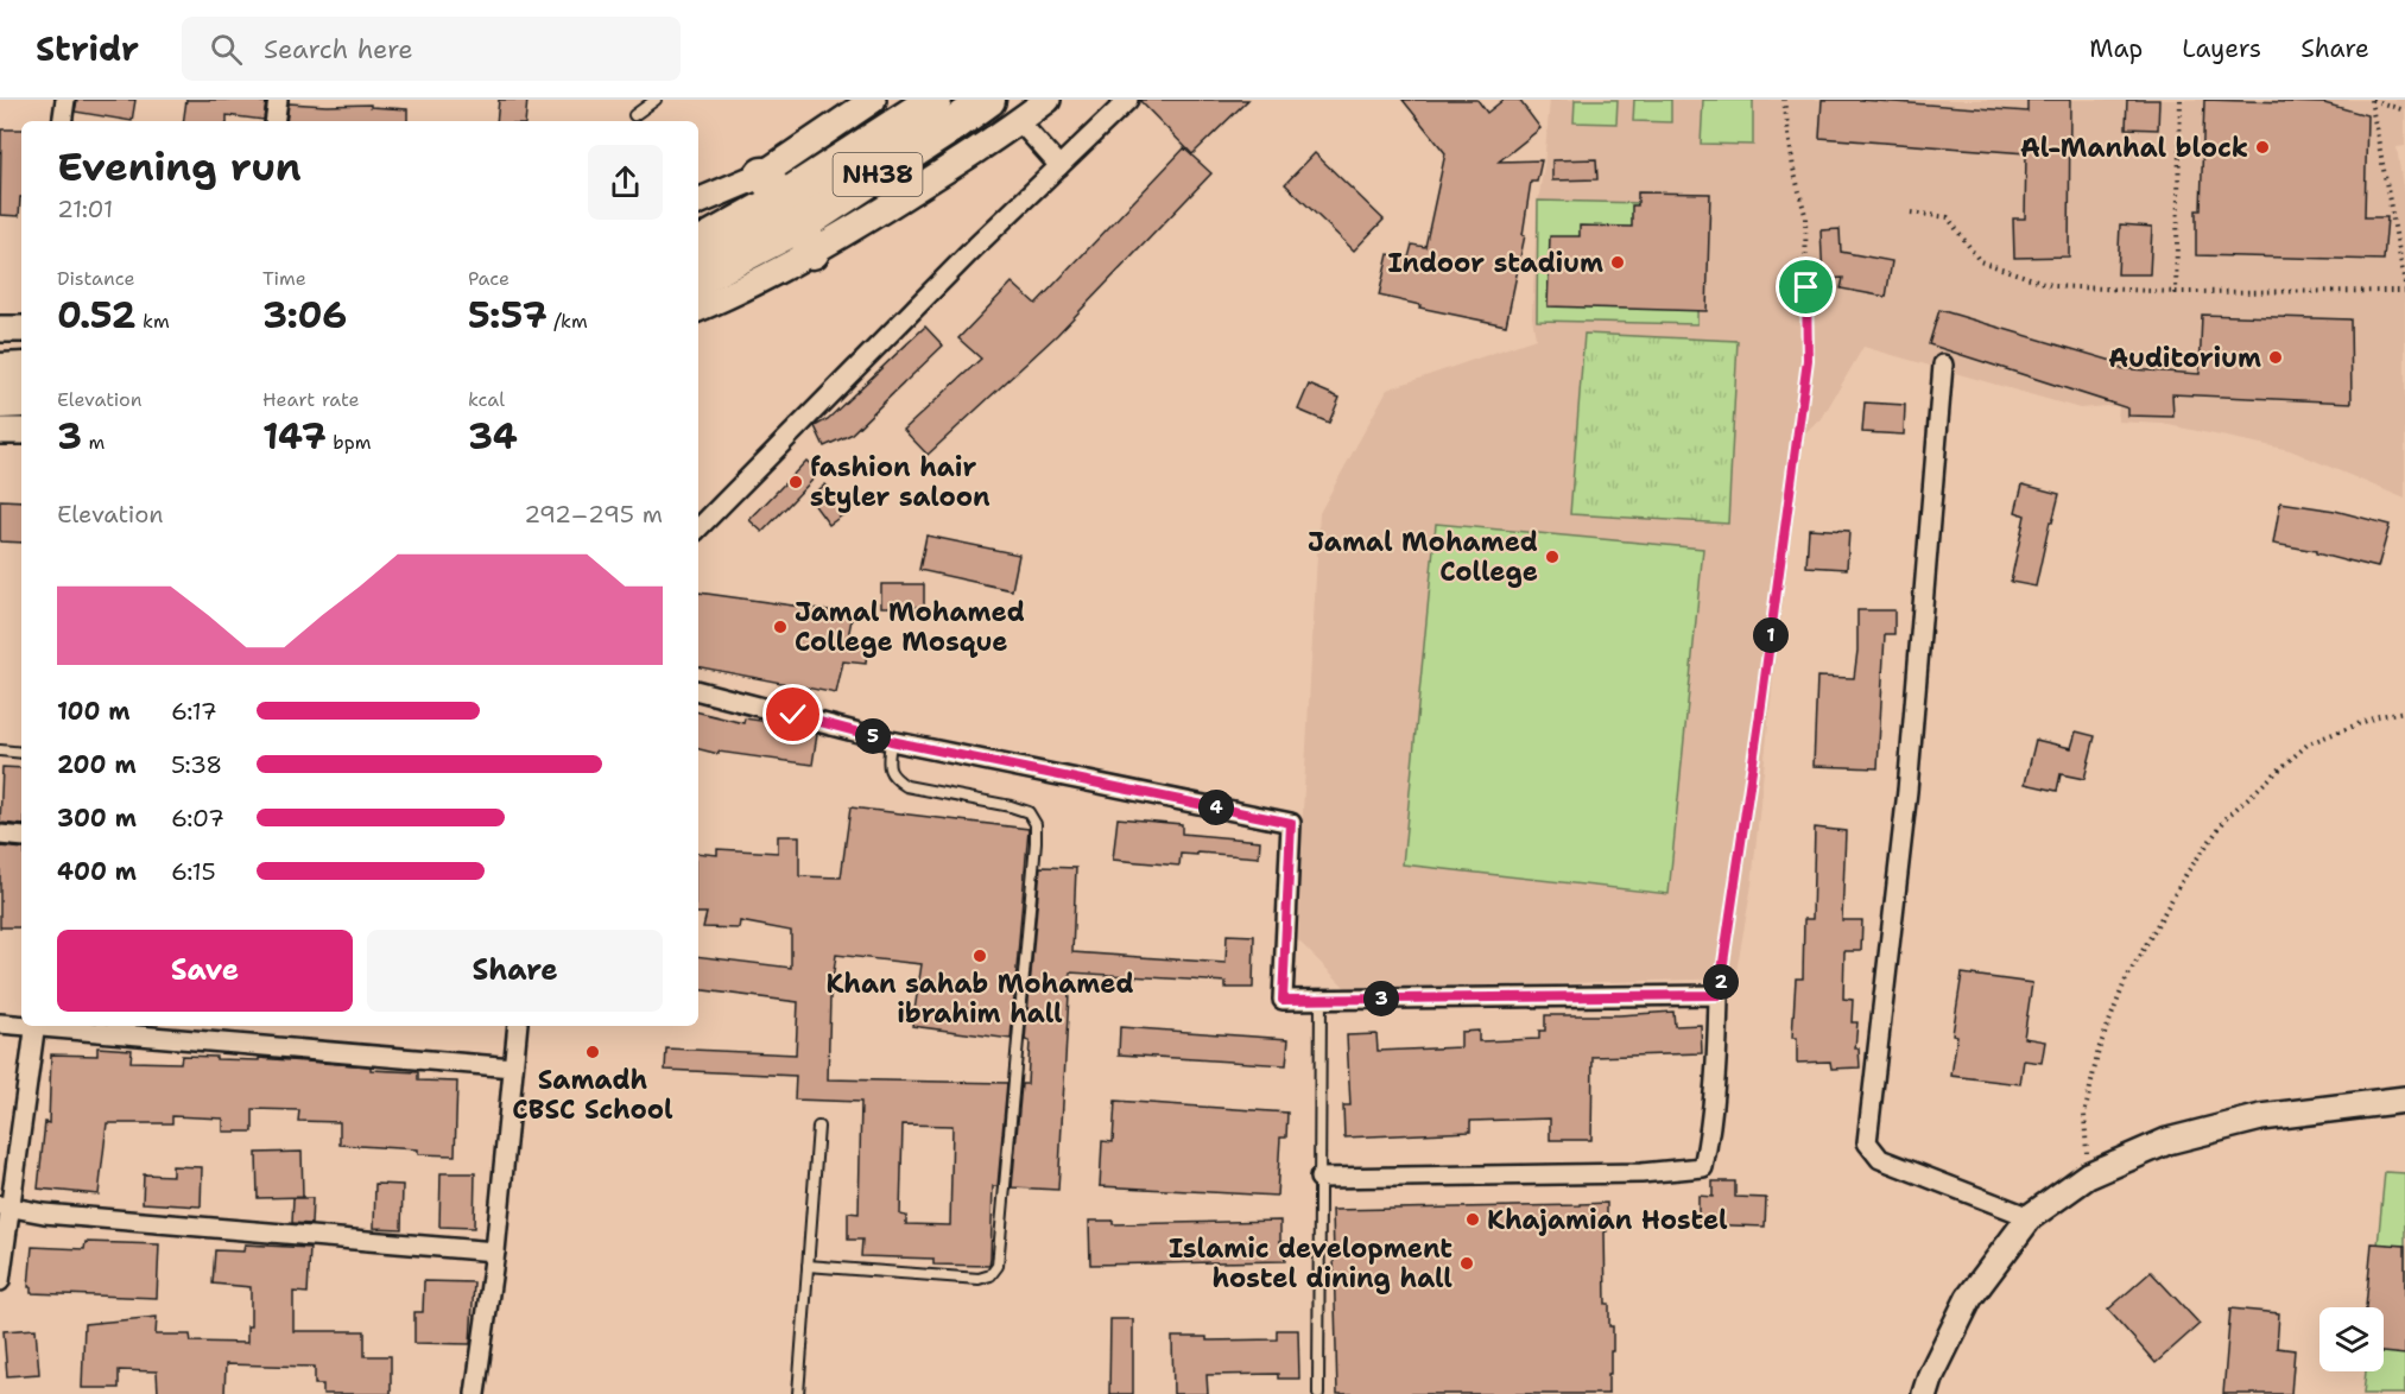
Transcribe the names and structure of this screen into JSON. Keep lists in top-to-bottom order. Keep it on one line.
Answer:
{"streets":{"highway":["NH38"]},"places":["Al-Manhal block","Indoor stadium","Auditorium","fashion hair styler saloon","Jamal Mohamed College","Jamal Mohamed College Mosque","Khan sahab Mohamed ibrahim hall","Samadh CBSC School","Khajamian Hostel","Islamic development hostel dining hall"],"page":{"header":"Stridr","search":"Search here","nav":["Map","Layers","Share"],"heading":["Evening run","21:01"],"stats":[["Distance","0.52 km"],["Time","3:06"],["Pace","5:57 /km"],["Elevation","3 m"],["Heart rate","147 bpm"],["kcal","34"]],"chart":["Elevation","292–295 m"],"pins":["1","5","4","2","3"],"list":[{"name":"100 m","note":"6:17"},{"name":"200 m","note":"5:38"},{"name":"300 m","note":"6:07"},{"name":"400 m","note":"6:15"}],"buttons":["Save","Share"]}}
